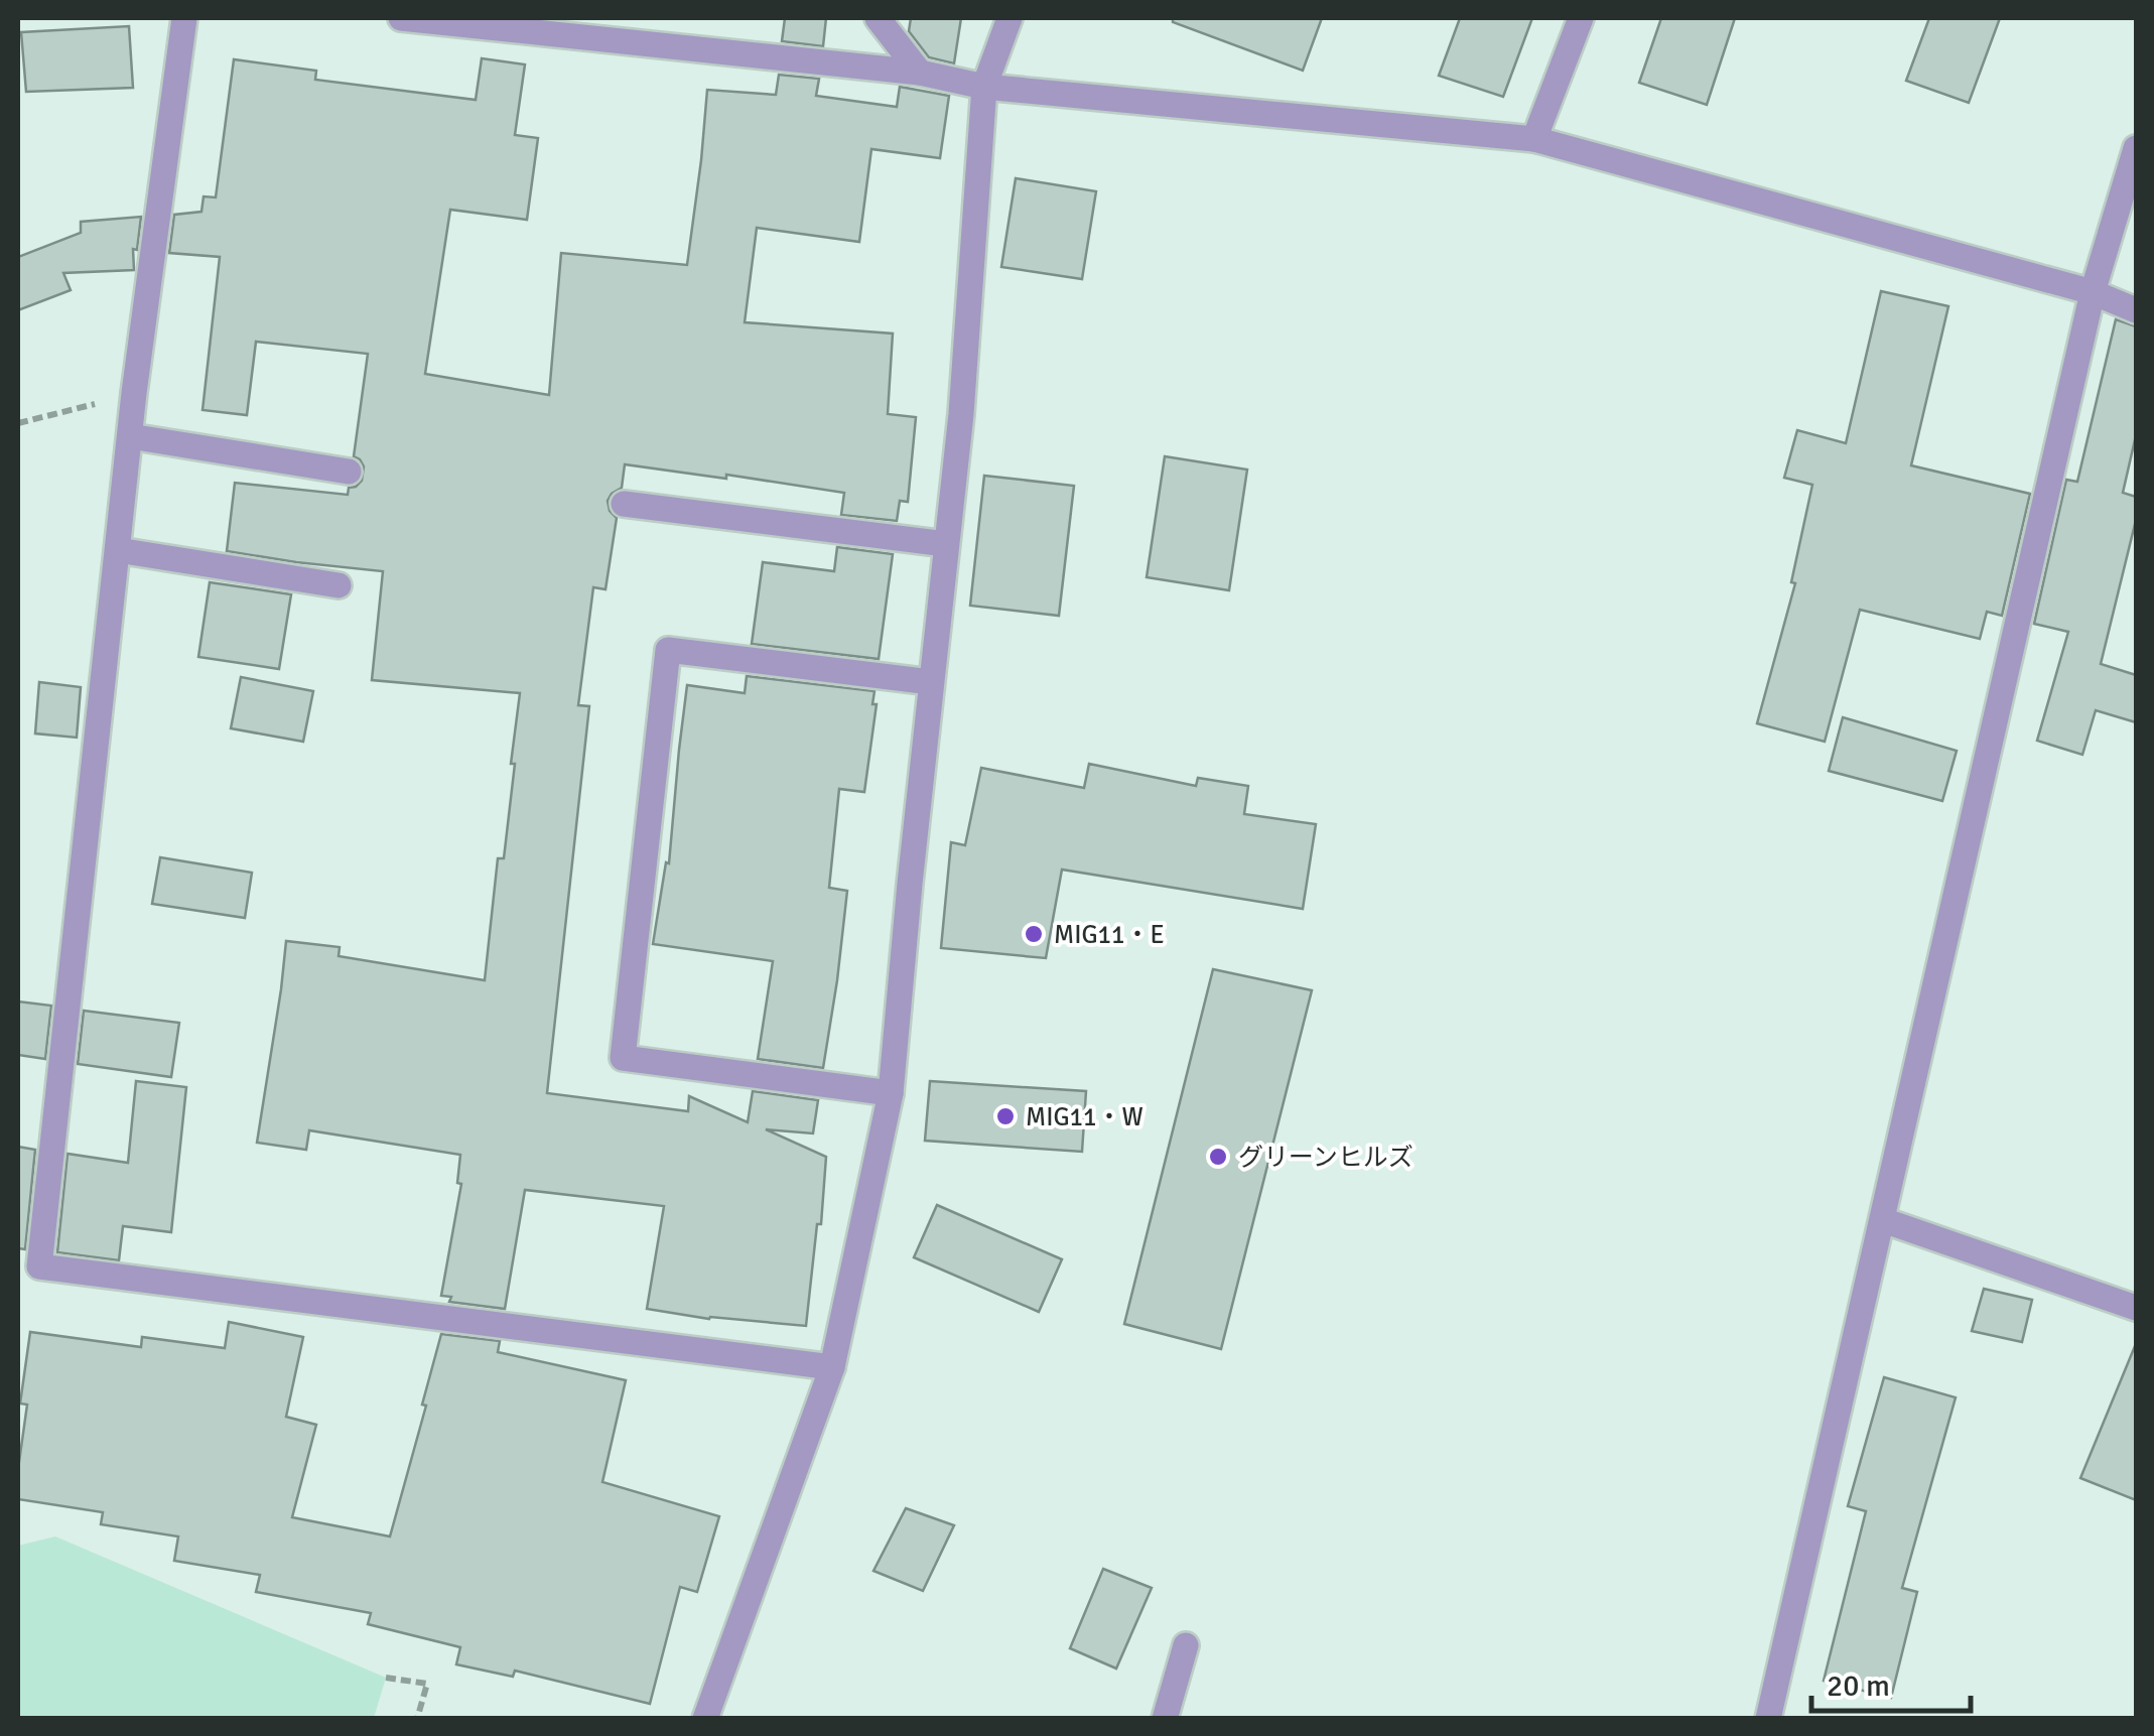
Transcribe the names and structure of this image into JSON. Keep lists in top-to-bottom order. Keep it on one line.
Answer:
{"places":["MIG11・E","MIG11・W","グリーンヒルズ"],"scale_bar":"20 m"}
